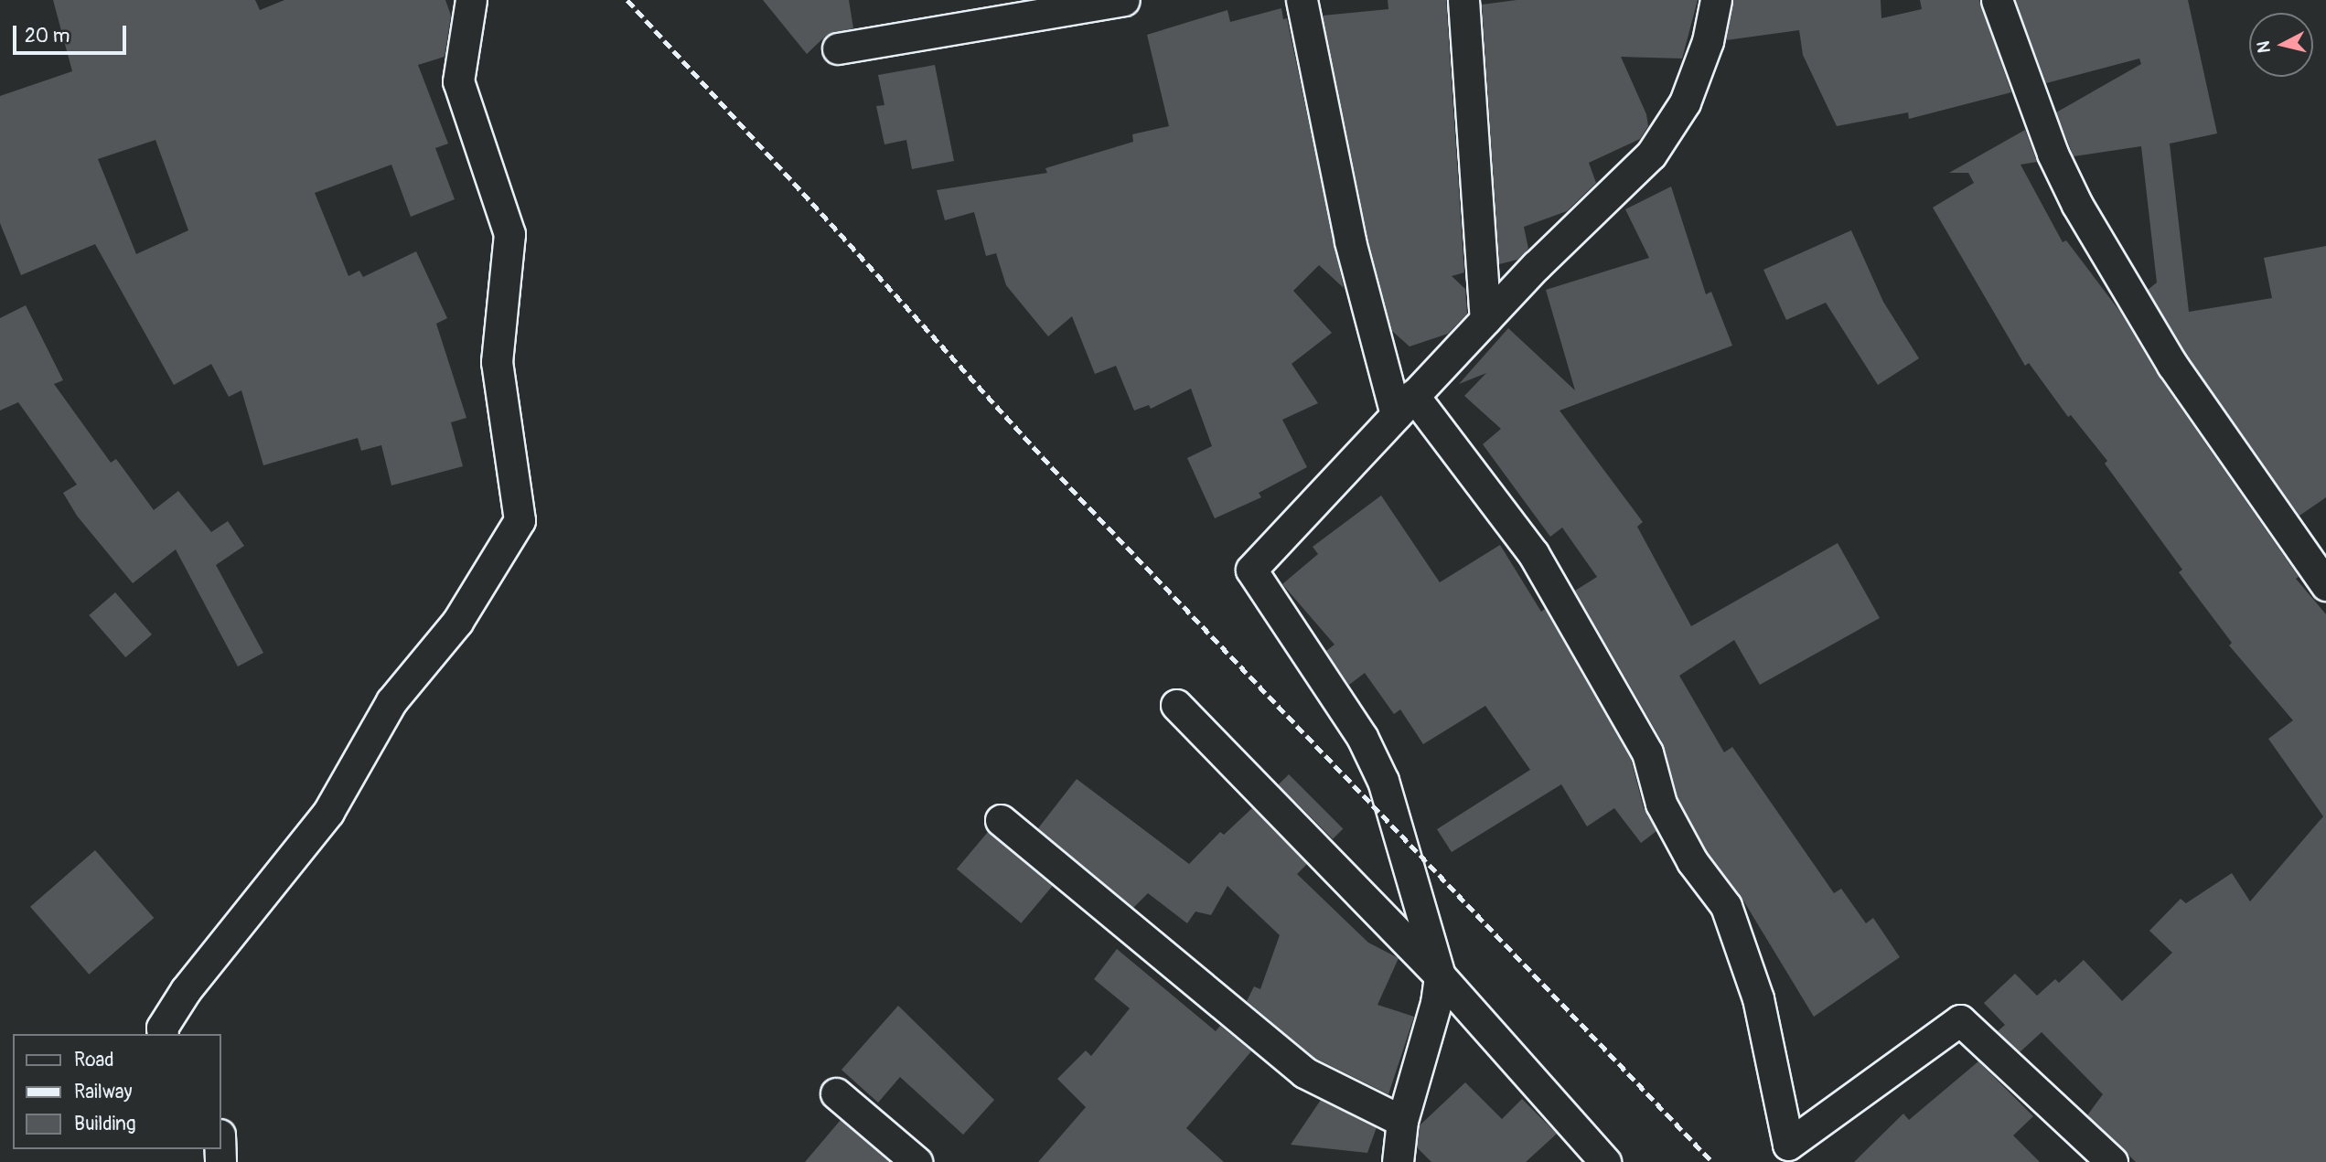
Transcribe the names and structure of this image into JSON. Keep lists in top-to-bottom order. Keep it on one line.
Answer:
{"legend":["Road","Railway","Building"],"scale_bar":"20 m","north":"left"}
